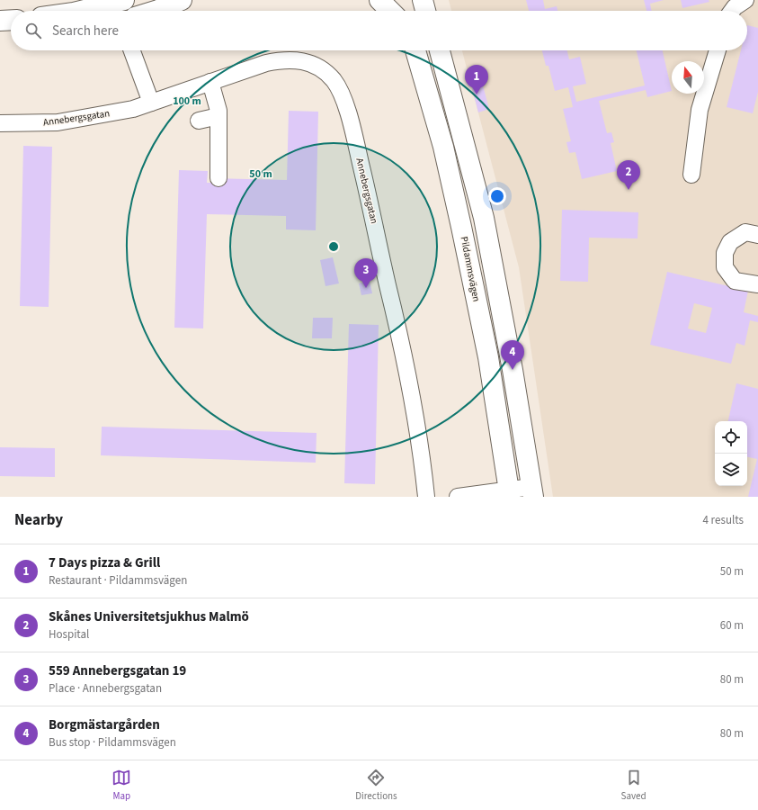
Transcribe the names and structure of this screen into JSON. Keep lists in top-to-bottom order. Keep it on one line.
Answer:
{"streets":{"main road":["Pildammsvägen"],"street":["Annebergsgatan"]},"north":"top","page":{"search":"Search here","pins":["1","2","3","4"],"heading":["Nearby","4 results"],"list":[{"mark":"1","name":"7 Days pizza & Grill","note":"Restaurant · Pildammsvägen","value":"50 m"},{"mark":"2","name":"Skånes Universitetsjukhus Malmö","note":"Hospital","value":"60 m"},{"mark":"3","name":"559 Annebergsgatan 19","note":"Place · Annebergsgatan","value":"80 m"},{"mark":"4","name":"Borgmästargården","note":"Bus stop · Pildammsvägen","value":"80 m"}],"nav":["Map","Directions","Saved"]},"rings":["100 m","50 m"]}
